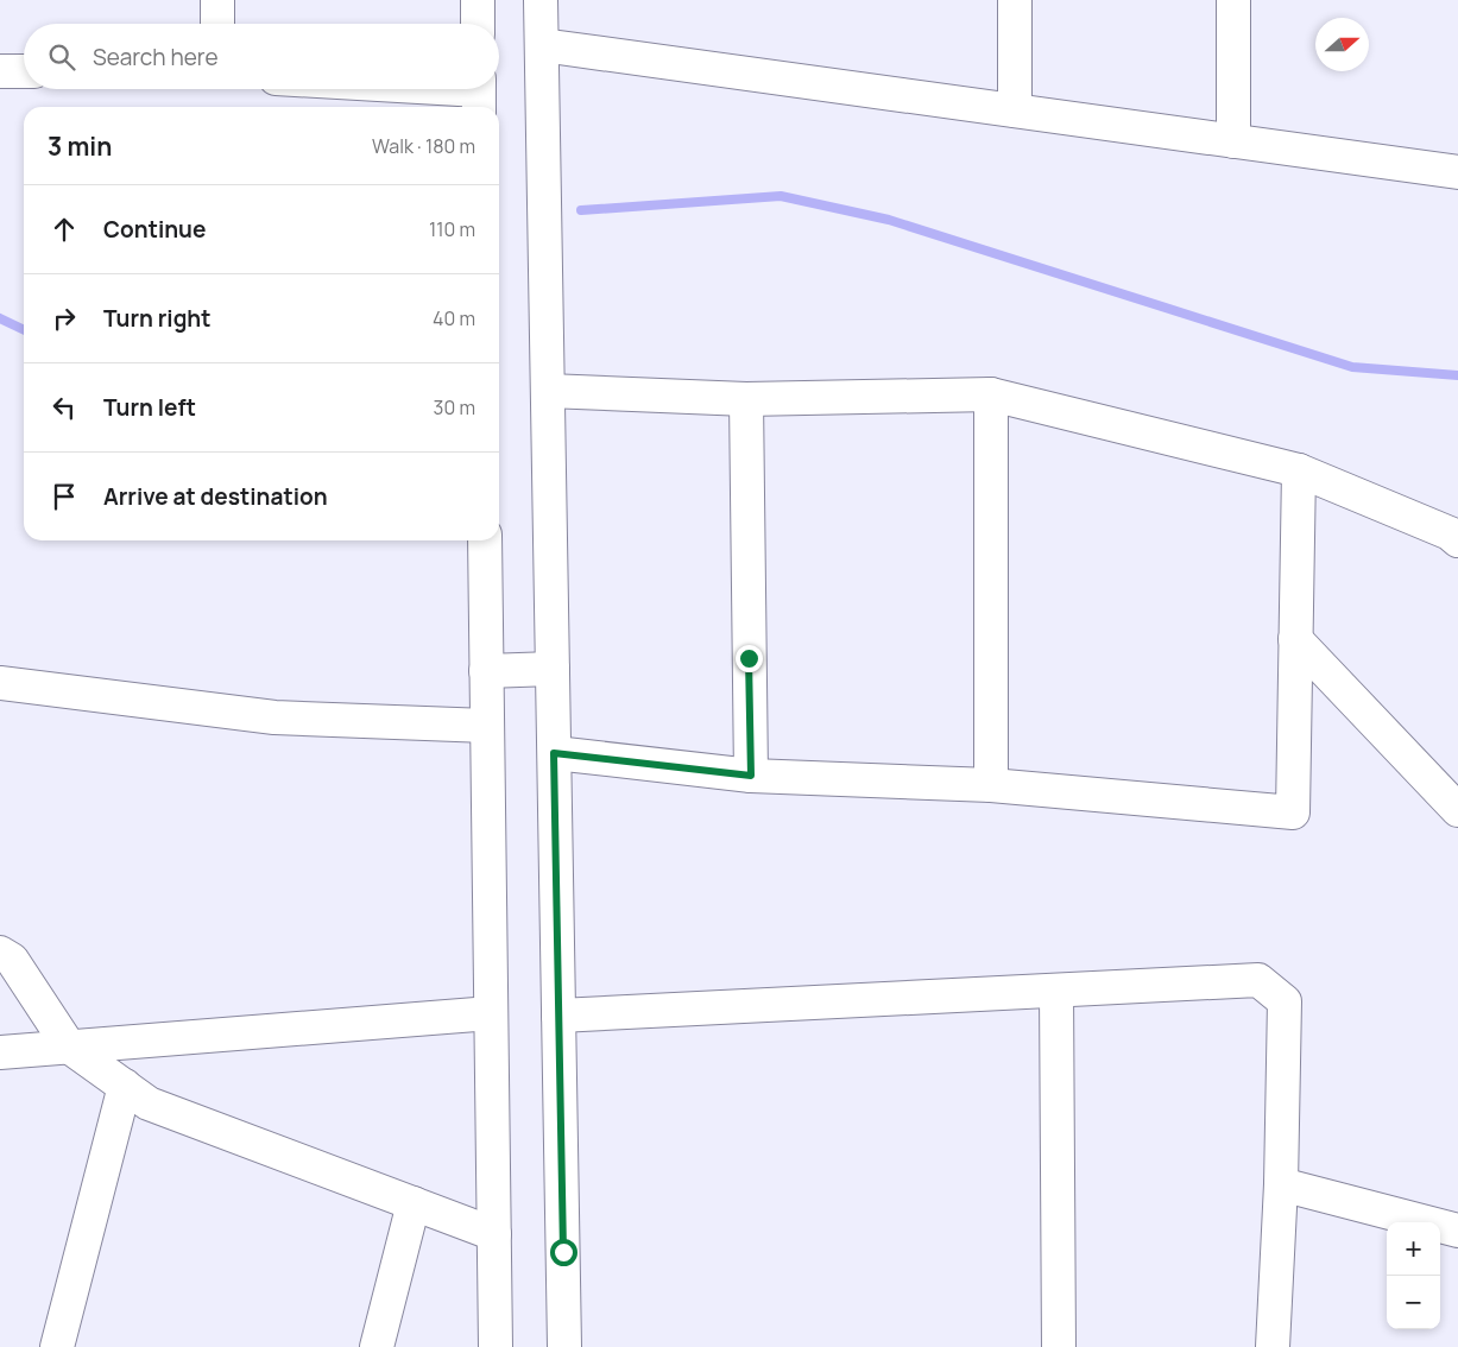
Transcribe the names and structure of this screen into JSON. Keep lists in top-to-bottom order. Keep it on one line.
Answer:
{"north":"right","page":{"search":"Search here","heading":["3 min","Walk · 180 m"],"list":[["Continue","110 m"],["Turn right","40 m"],["Turn left","30 m"],"Arrive at destination"],"map_buttons":["+","−"]}}
